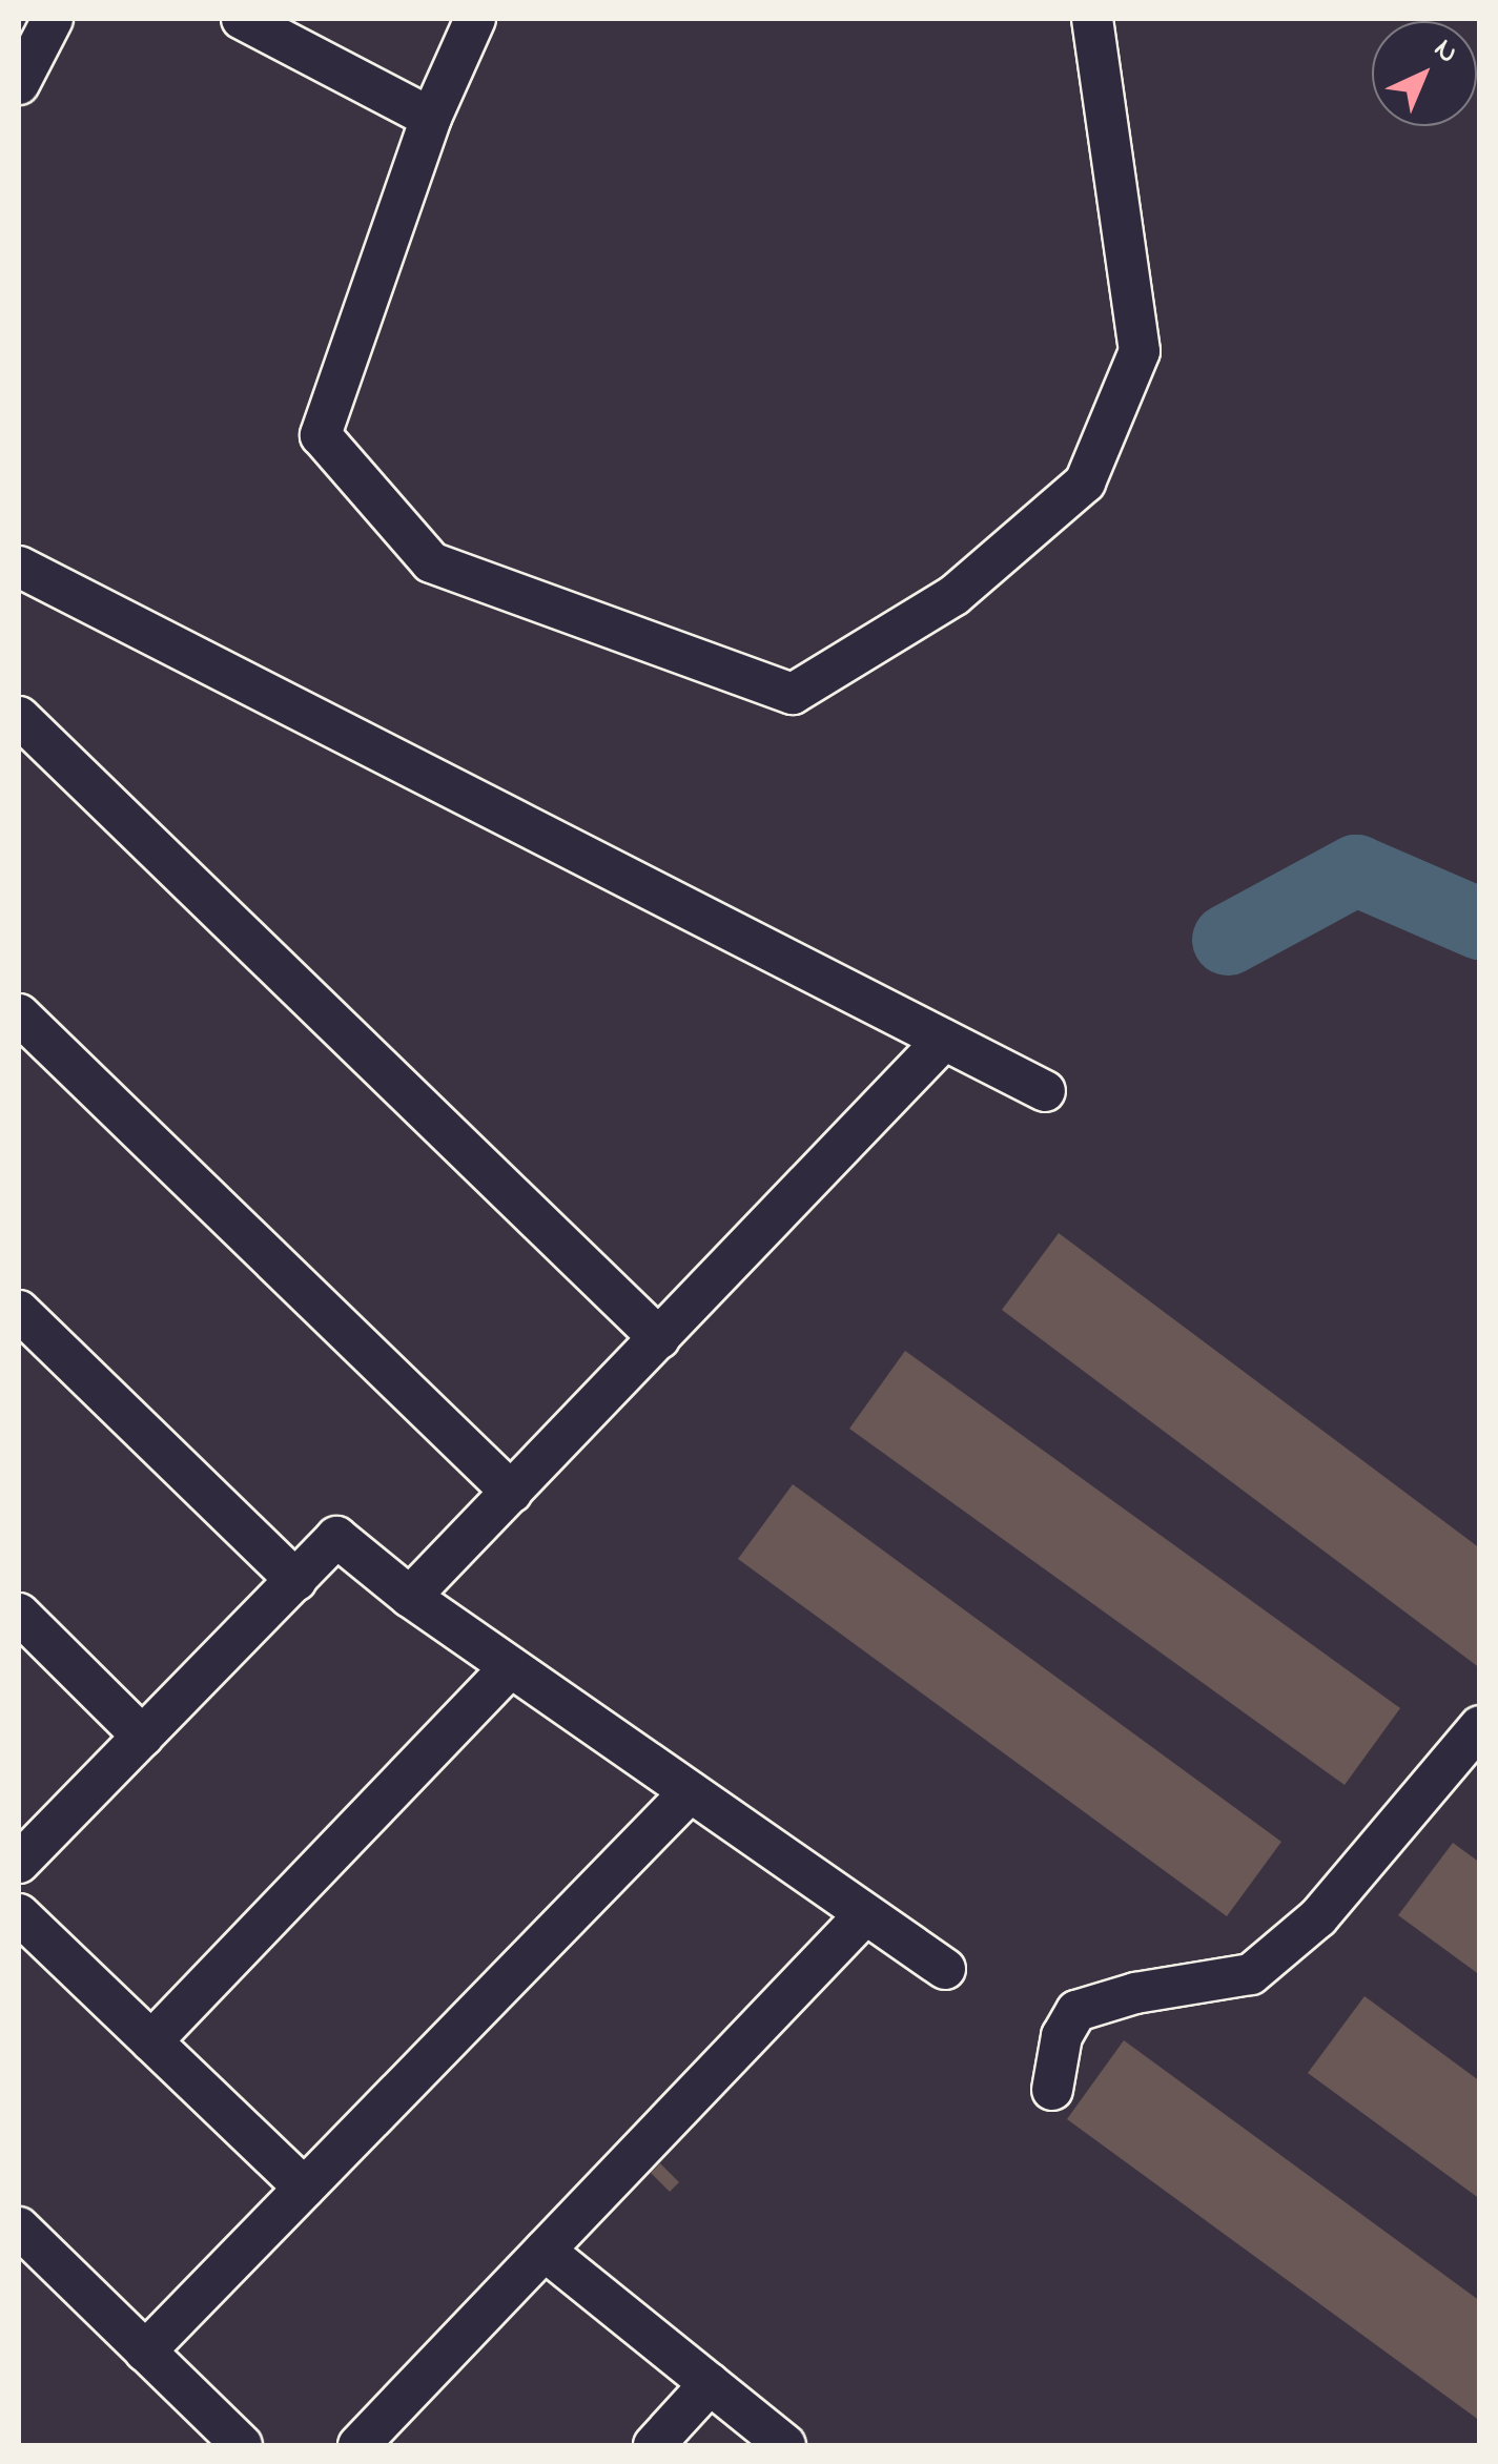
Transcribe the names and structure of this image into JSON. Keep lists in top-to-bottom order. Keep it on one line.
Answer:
{"north":"top right"}
